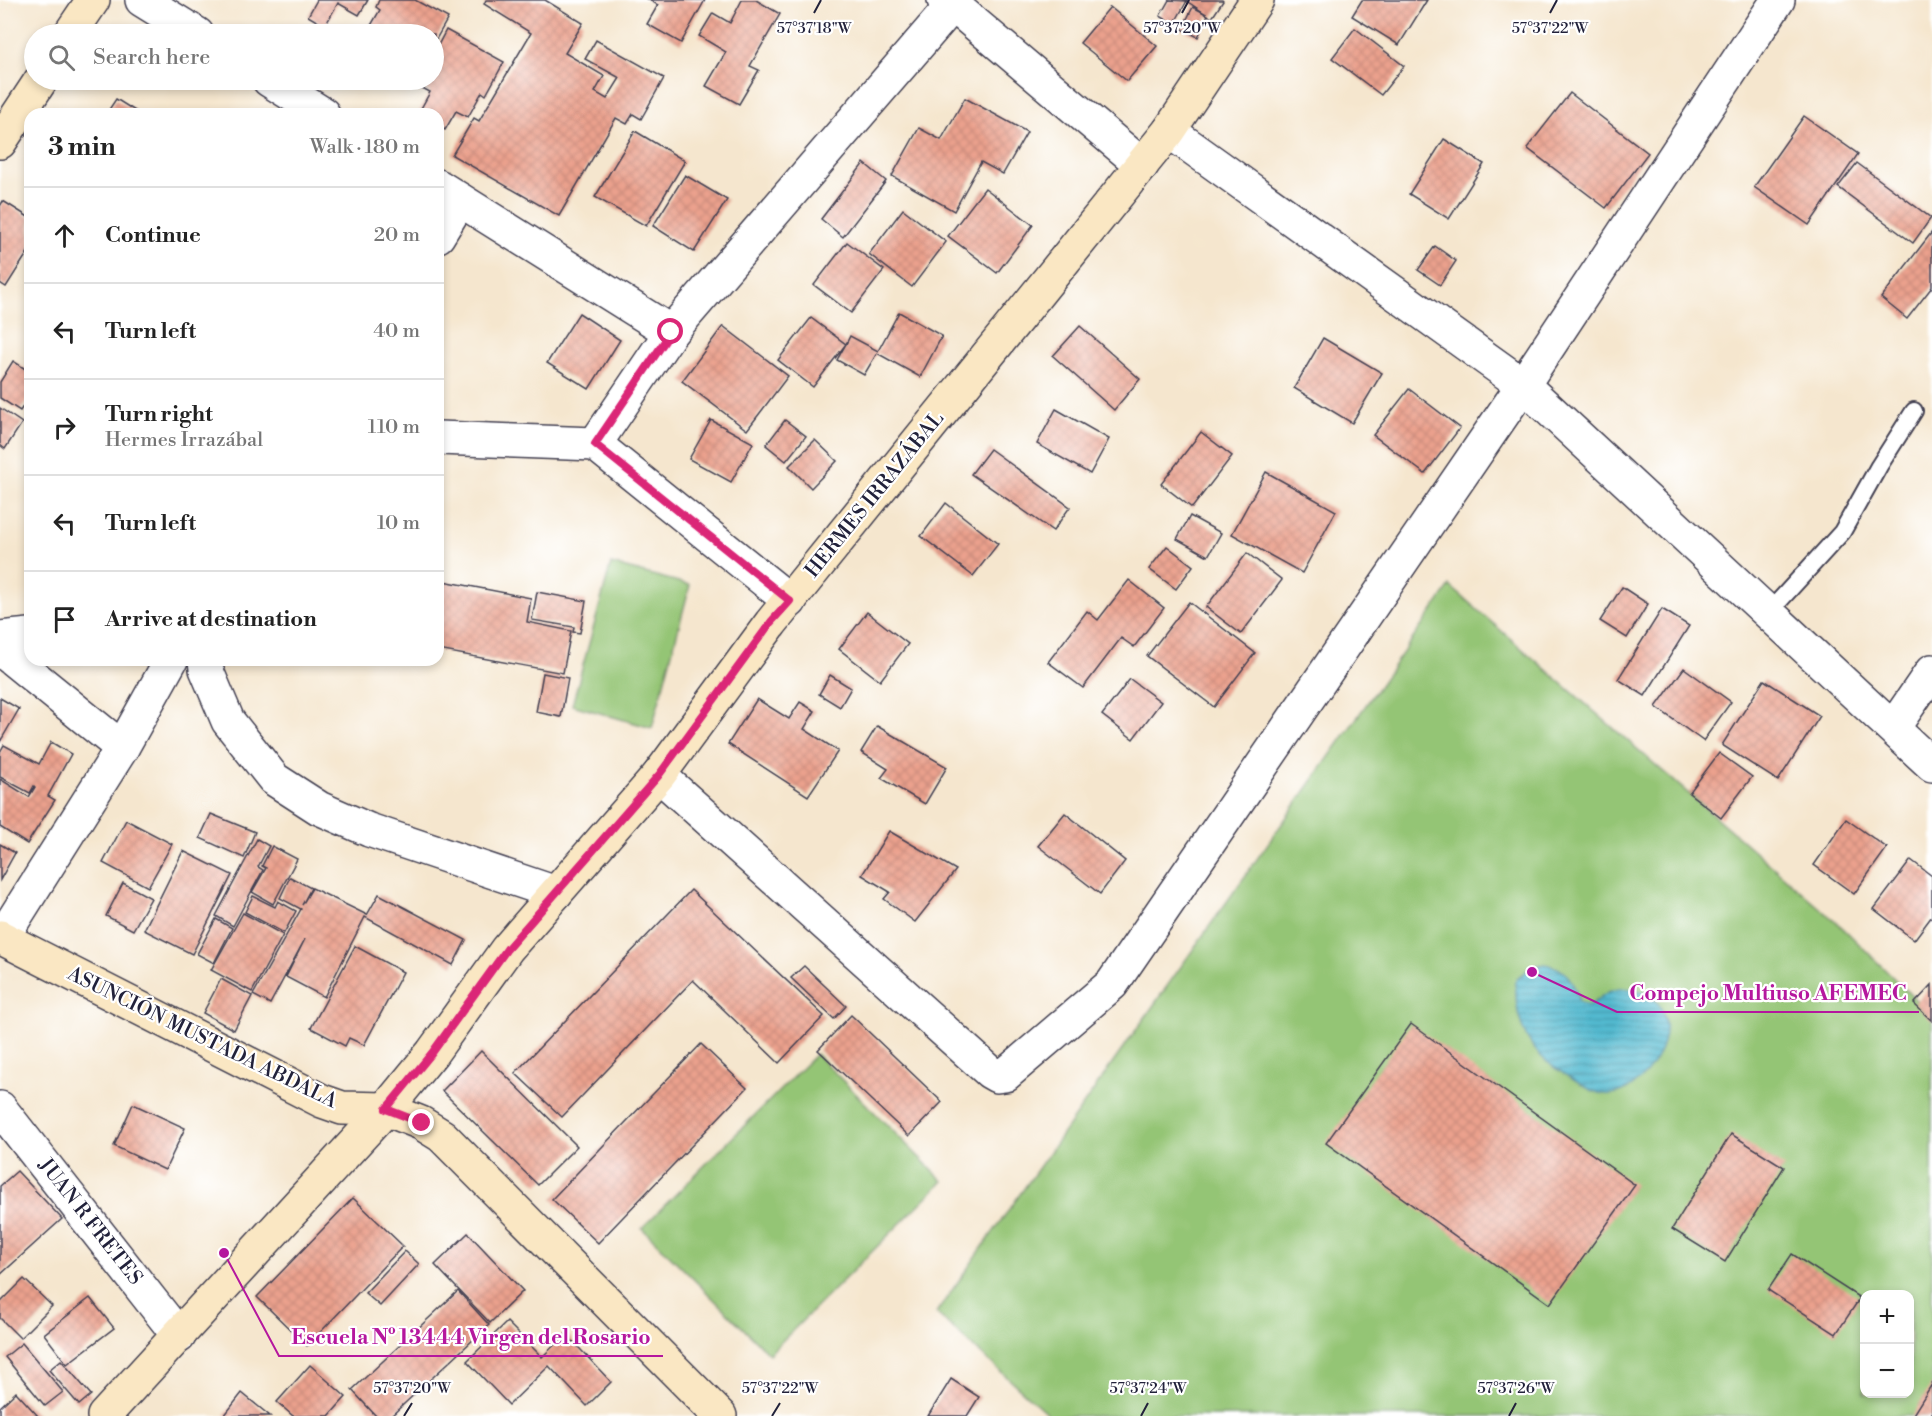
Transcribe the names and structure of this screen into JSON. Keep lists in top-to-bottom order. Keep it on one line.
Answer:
{"streets":{"street":["HERMES IRRAZÁBAL","ASUNCIÓN MUSTADA ABDALA","JUAN R FRETES"]},"crossings":[["HERMES IRRAZÁBAL","ASUNCIÓN MUSTADA ABDALA"],["HERMES IRRAZÁBAL","JUAN R FRETES"]],"places":["Compejo Multiuso AFEMEC","Escuela Nº 13444 Virgen del Rosario"],"page":{"search":"Search here","heading":["3 min","Walk · 180 m"],"list":[["Continue","20 m"],["Turn left","40 m"],["Turn right","Hermes Irrazábal","110 m"],["Turn left","10 m"],"Arrive at destination"],"map_buttons":["+","−"]},"coordinates":["57°37'18\"W","57°37'20\"W","57°37'22\"W","57°37'24\"W","57°37'26\"W"]}
